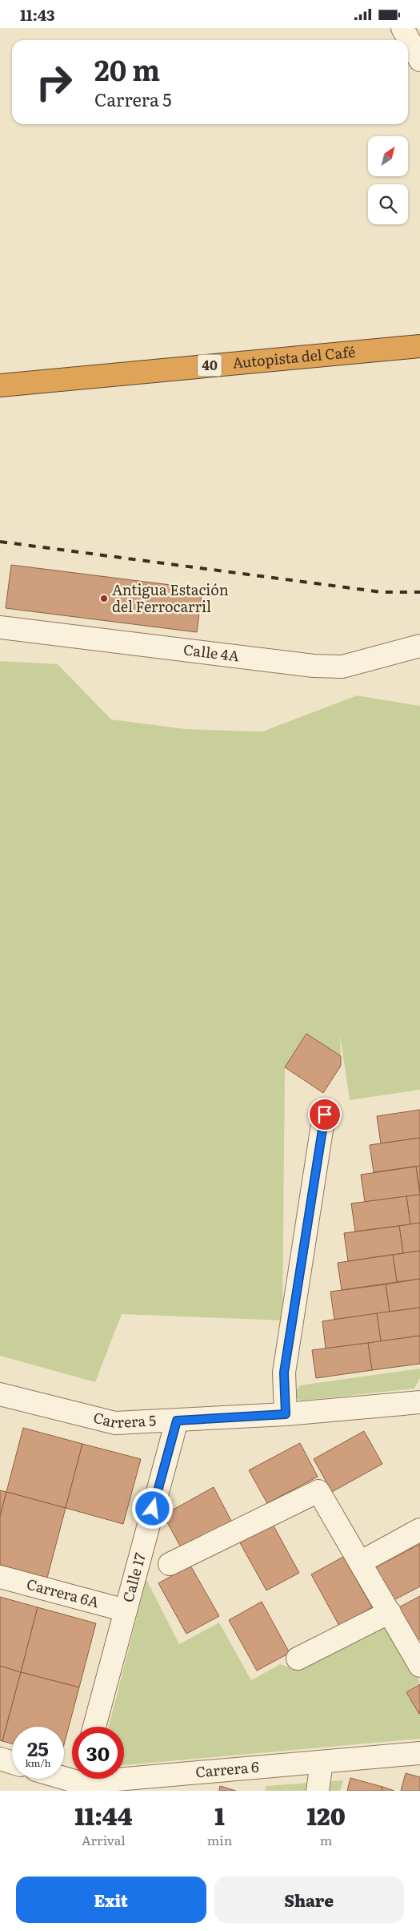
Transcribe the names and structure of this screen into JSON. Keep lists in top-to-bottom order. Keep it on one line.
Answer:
{"streets":{"highway":["Autopista del Café","40"],"street":["Calle 4A","Carrera 5","Calle 17","Carrera 6A","Carrera 6"]},"crossings":[["Carrera 5","Calle 17"],["Calle 17","Carrera 6A"]],"places":["Antigua Estación del Ferrocarril"],"north":"top right","page":{"status":"11:43","turn":["20 m","Carrera 5"],"speed":"25 km/h","limit":"30","eta":["11:44","Arrival","1","min","120","m"],"buttons":["Exit","Share"]}}
